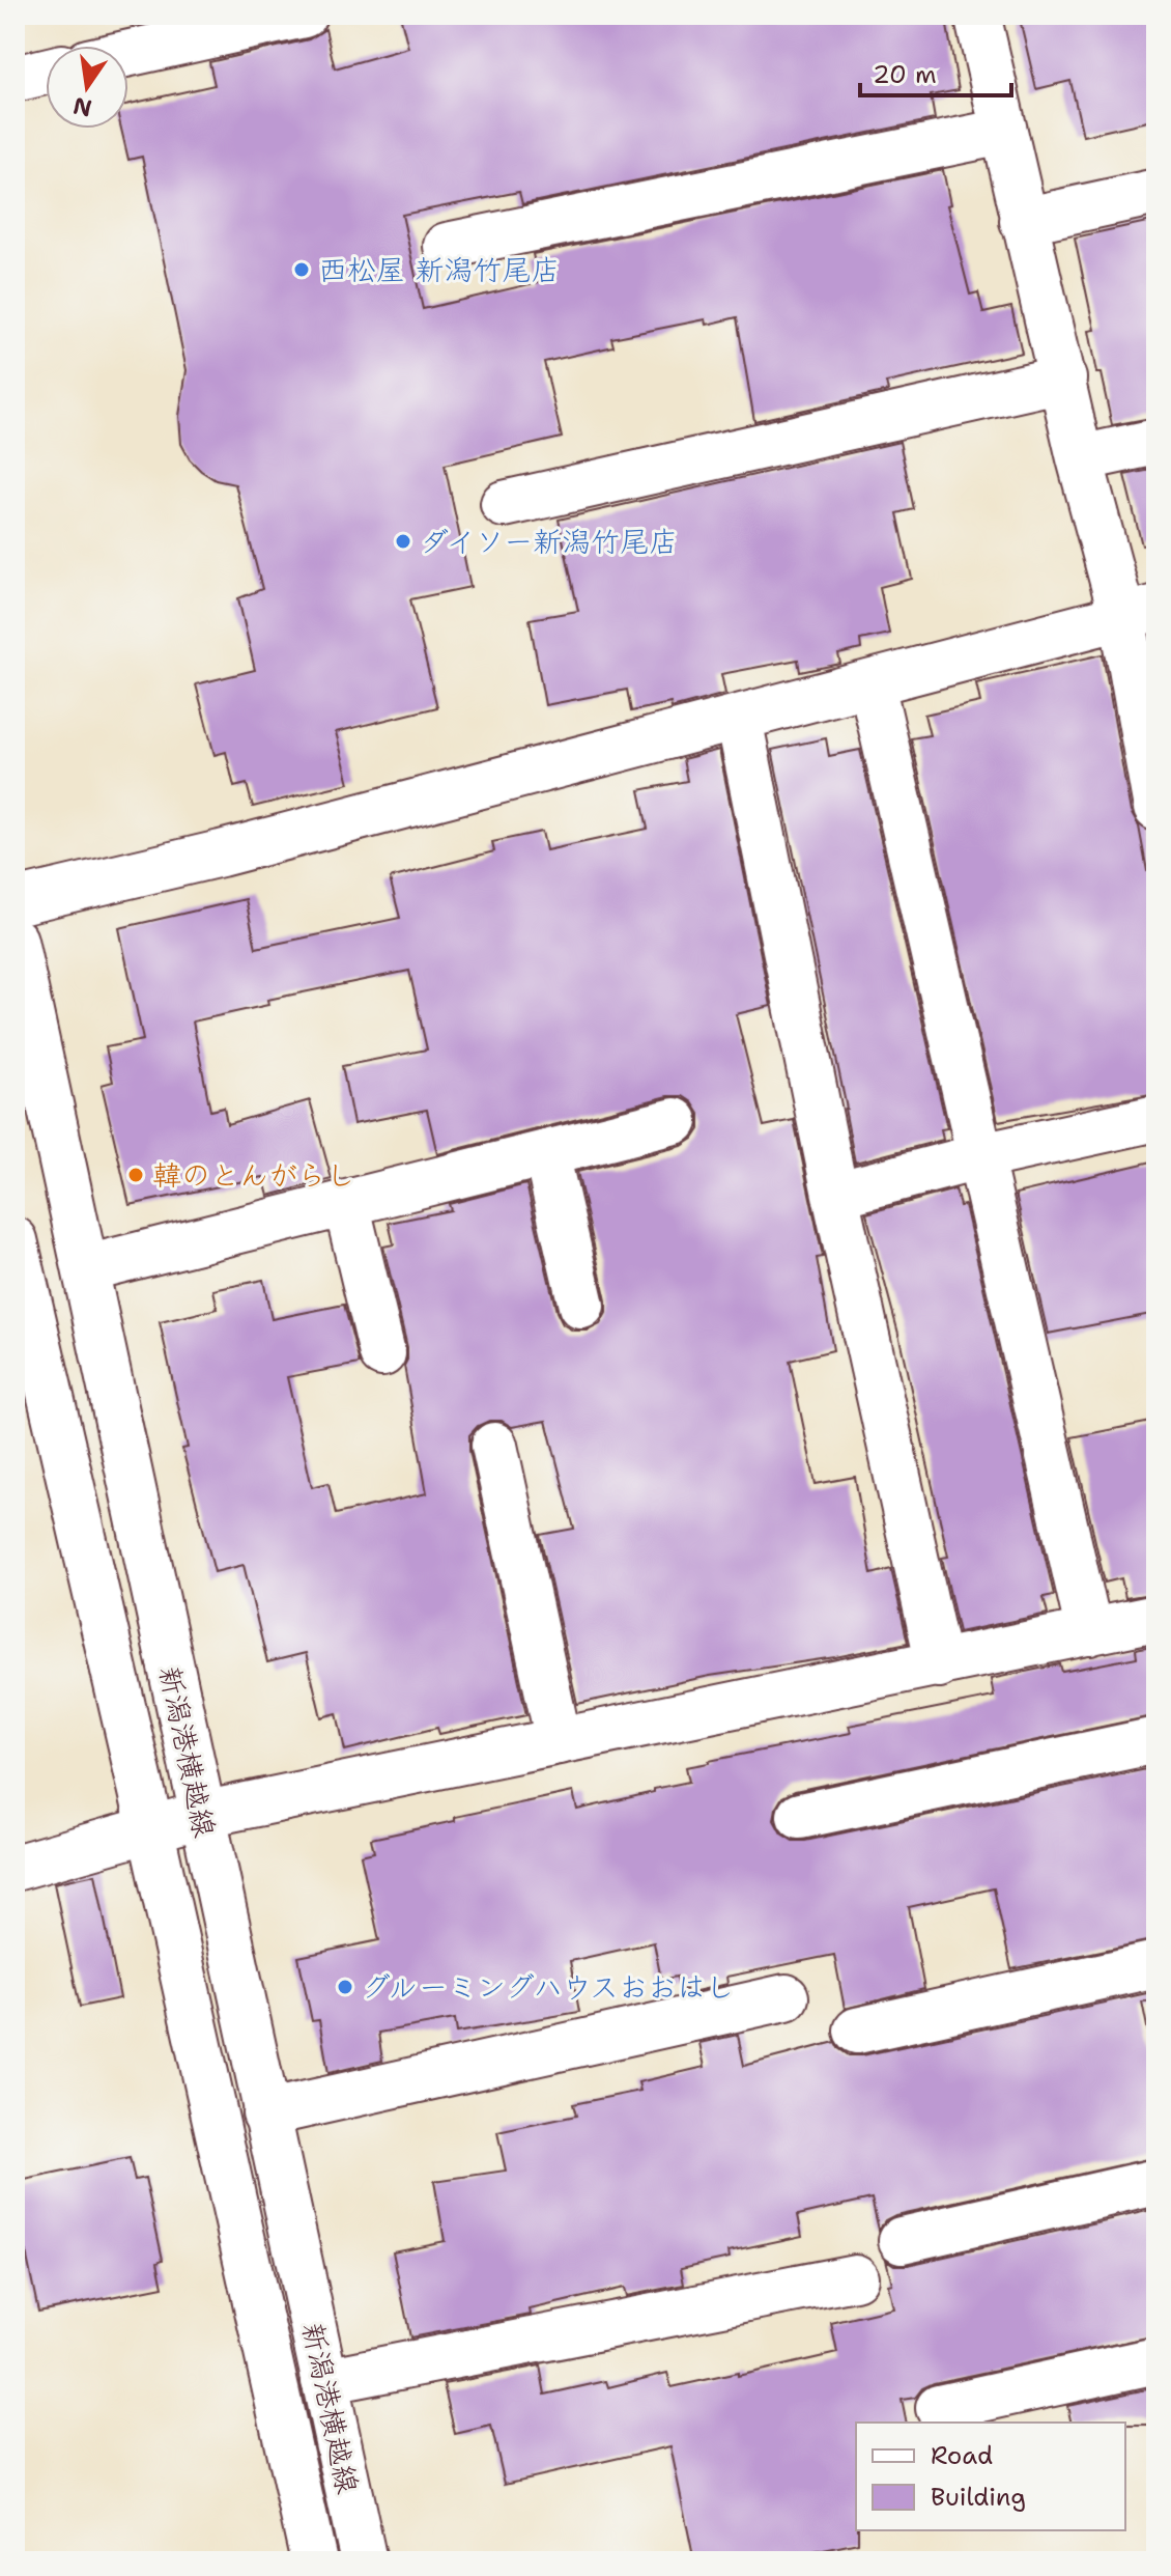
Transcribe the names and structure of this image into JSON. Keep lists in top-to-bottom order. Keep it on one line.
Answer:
{"streets":{"street":["新潟港横越線"]},"places":["西松屋 新潟竹尾店","ダイソー新潟竹尾店","韓のとんがらし","グルーミングハウスおおはし"],"legend":["Road","Building"],"scale_bar":"20 m","north":"bottom"}
